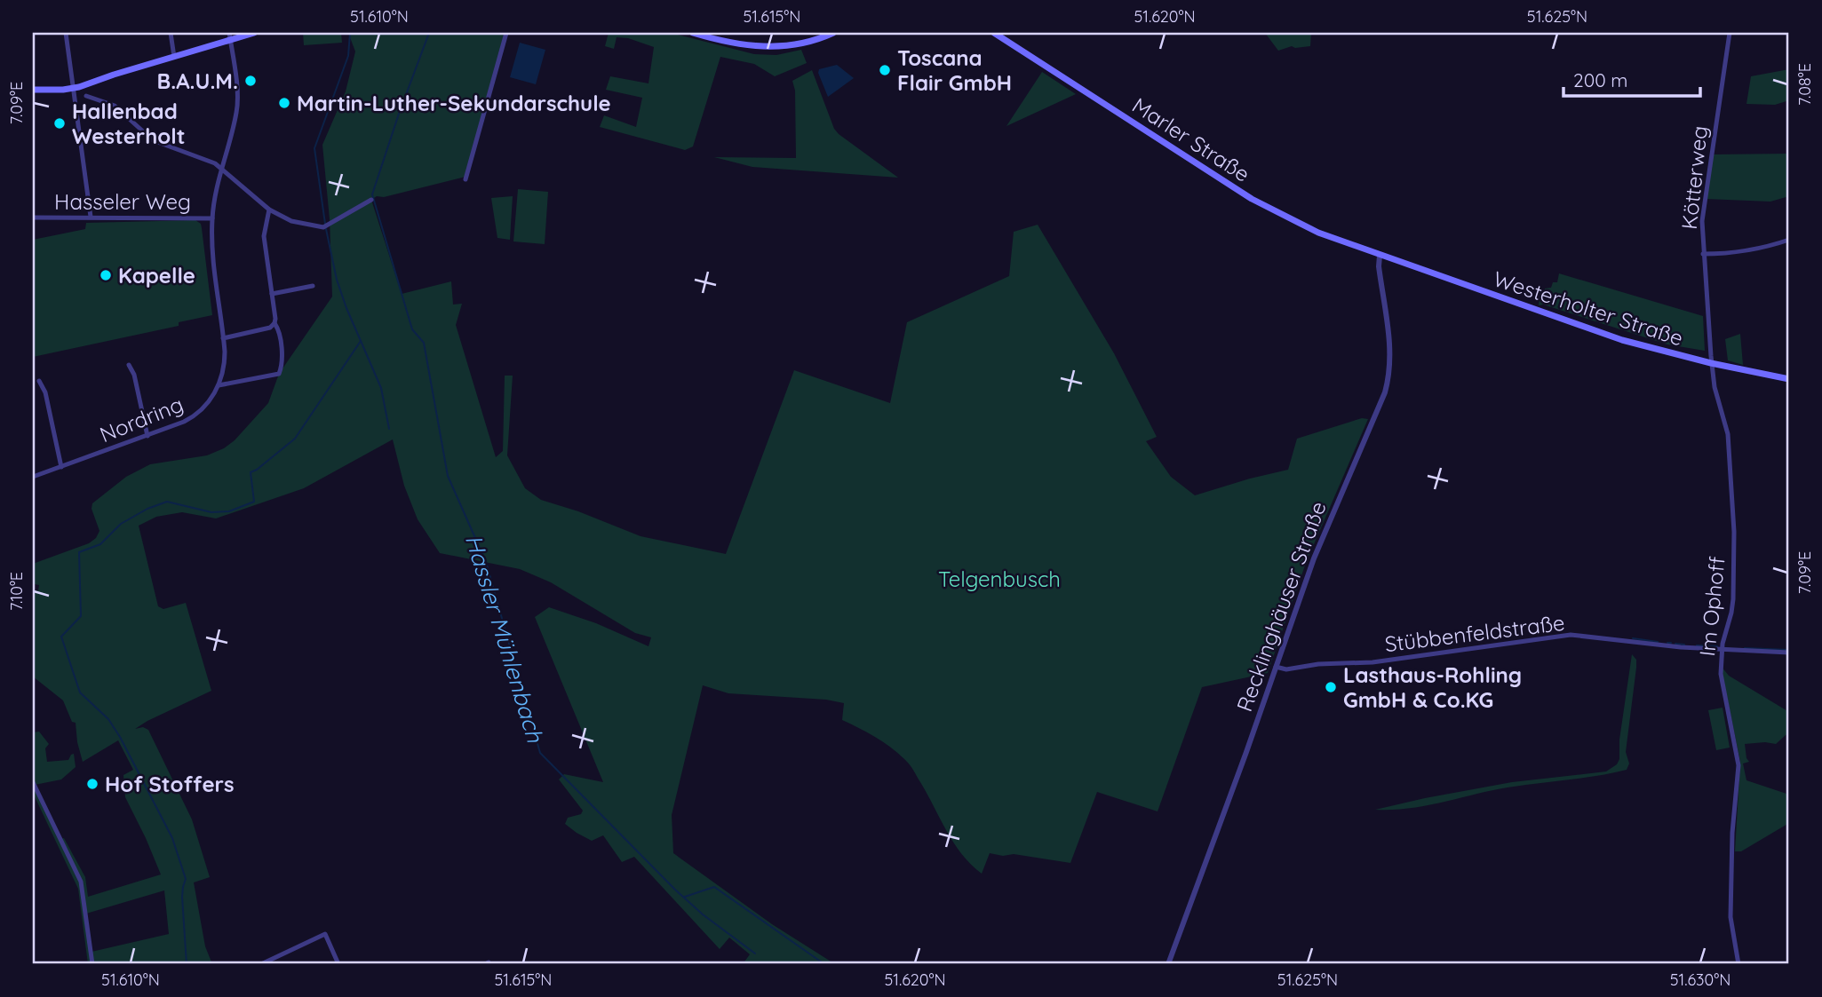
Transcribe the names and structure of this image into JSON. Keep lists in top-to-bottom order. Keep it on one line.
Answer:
{"streets":{"main road":["Marler Straße","Westerholter Straße"],"street":["Kötterweg","Hasseler Weg","Nordring","Recklinghäuser Straße","Im Ophoff","Stübbenfeldstraße"]},"crossings":[["Marler Straße","Westerholter Straße"],["Marler Straße","Recklinghäuser Straße"],["Kötterweg","Westerholter Straße"],["Kötterweg","Im Ophoff"],["Hasseler Weg","Nordring"],["Westerholter Straße","Recklinghäuser Straße"],["Westerholter Straße","Im Ophoff"],["Recklinghäuser Straße","Stübbenfeldstraße"],["Im Ophoff","Stübbenfeldstraße"]],"water":["Hassler Mühlenbach"],"parks":["Telgenbusch"],"places":["Toscana Flair GmbH","B.A.U.M.","Martin-Luther-Sekundarschule","Hallenbad Westerholt","Kapelle","Lasthaus-Rohling GmbH & Co.KG","Hof Stoffers"],"scale_bar":"200 m","coordinates":["51.610°N","51.615°N","51.620°N","51.625°N","7.08°E","7.09°E","7.10°E","51.630°N"]}
